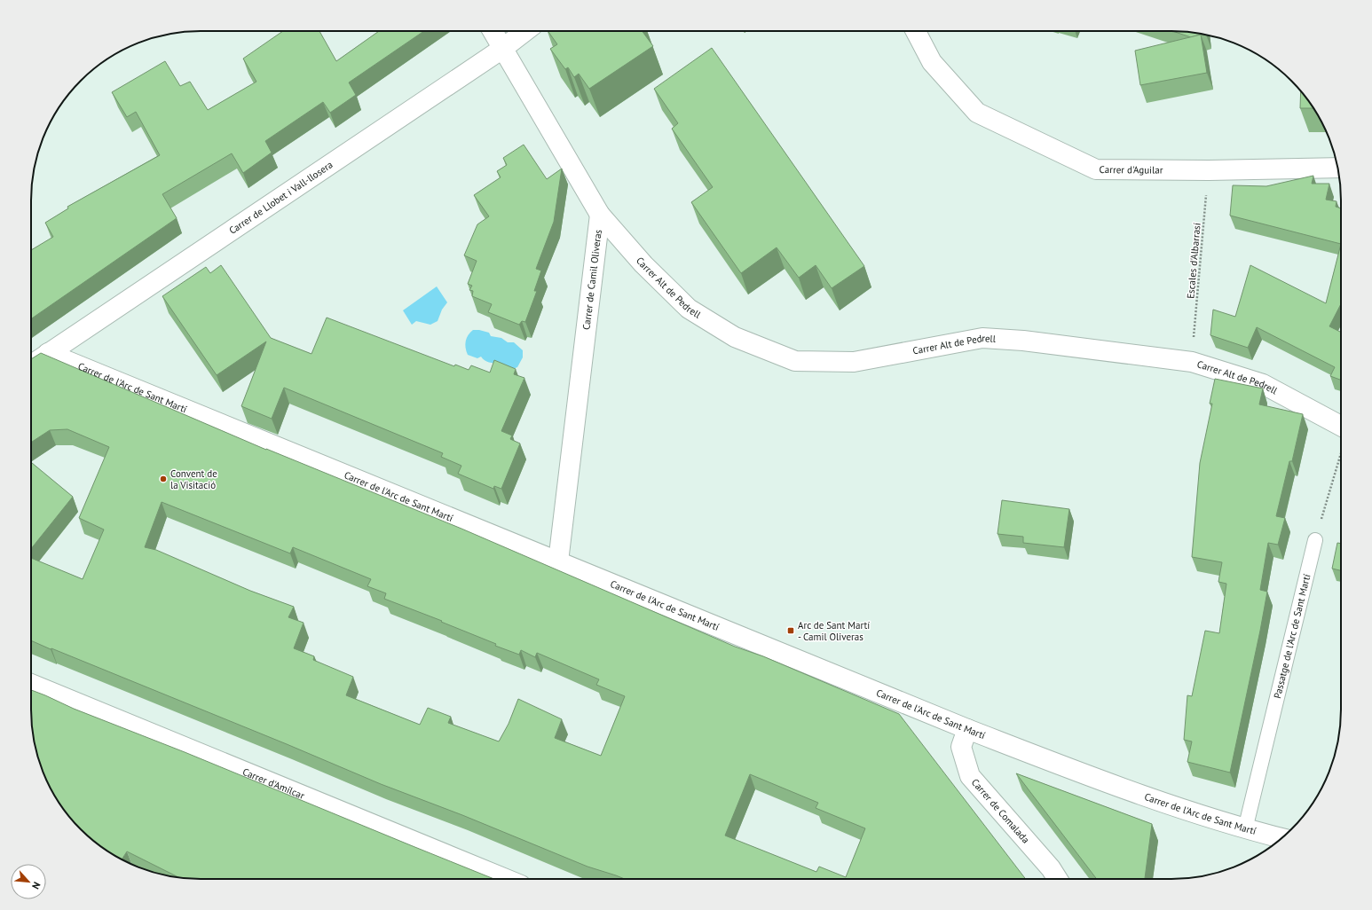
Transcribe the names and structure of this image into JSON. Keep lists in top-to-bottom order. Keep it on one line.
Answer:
{"streets":{"street":["Carrer d'Aguilar","Carrer de Llobet i Vall-llosera","Carrer de Camil Oliveras","Carrer Alt de Pedrell","Carrer de l'Arc de Sant Martí","Carrer d'Amílcar","Carrer de Comalada"],"lane":["Passatge de l'Arc de Sant Martí"],"path":["Escales d'Albarrasí"]},"crossings":[["Carrer de Llobet i Vall-llosera","Carrer de l'Arc de Sant Martí"],["Carrer de Camil Oliveras","Carrer Alt de Pedrell"],["Carrer de Camil Oliveras","Carrer de l'Arc de Sant Martí"],["Carrer de l'Arc de Sant Martí","Passatge de l'Arc de Sant Martí"],["Carrer de l'Arc de Sant Martí","Carrer de Comalada"]],"places":{"other":["Convent de la Visitació"],"transit":["Arc de Sant Martí - Camil Oliveras"]},"north":"bottom right"}
